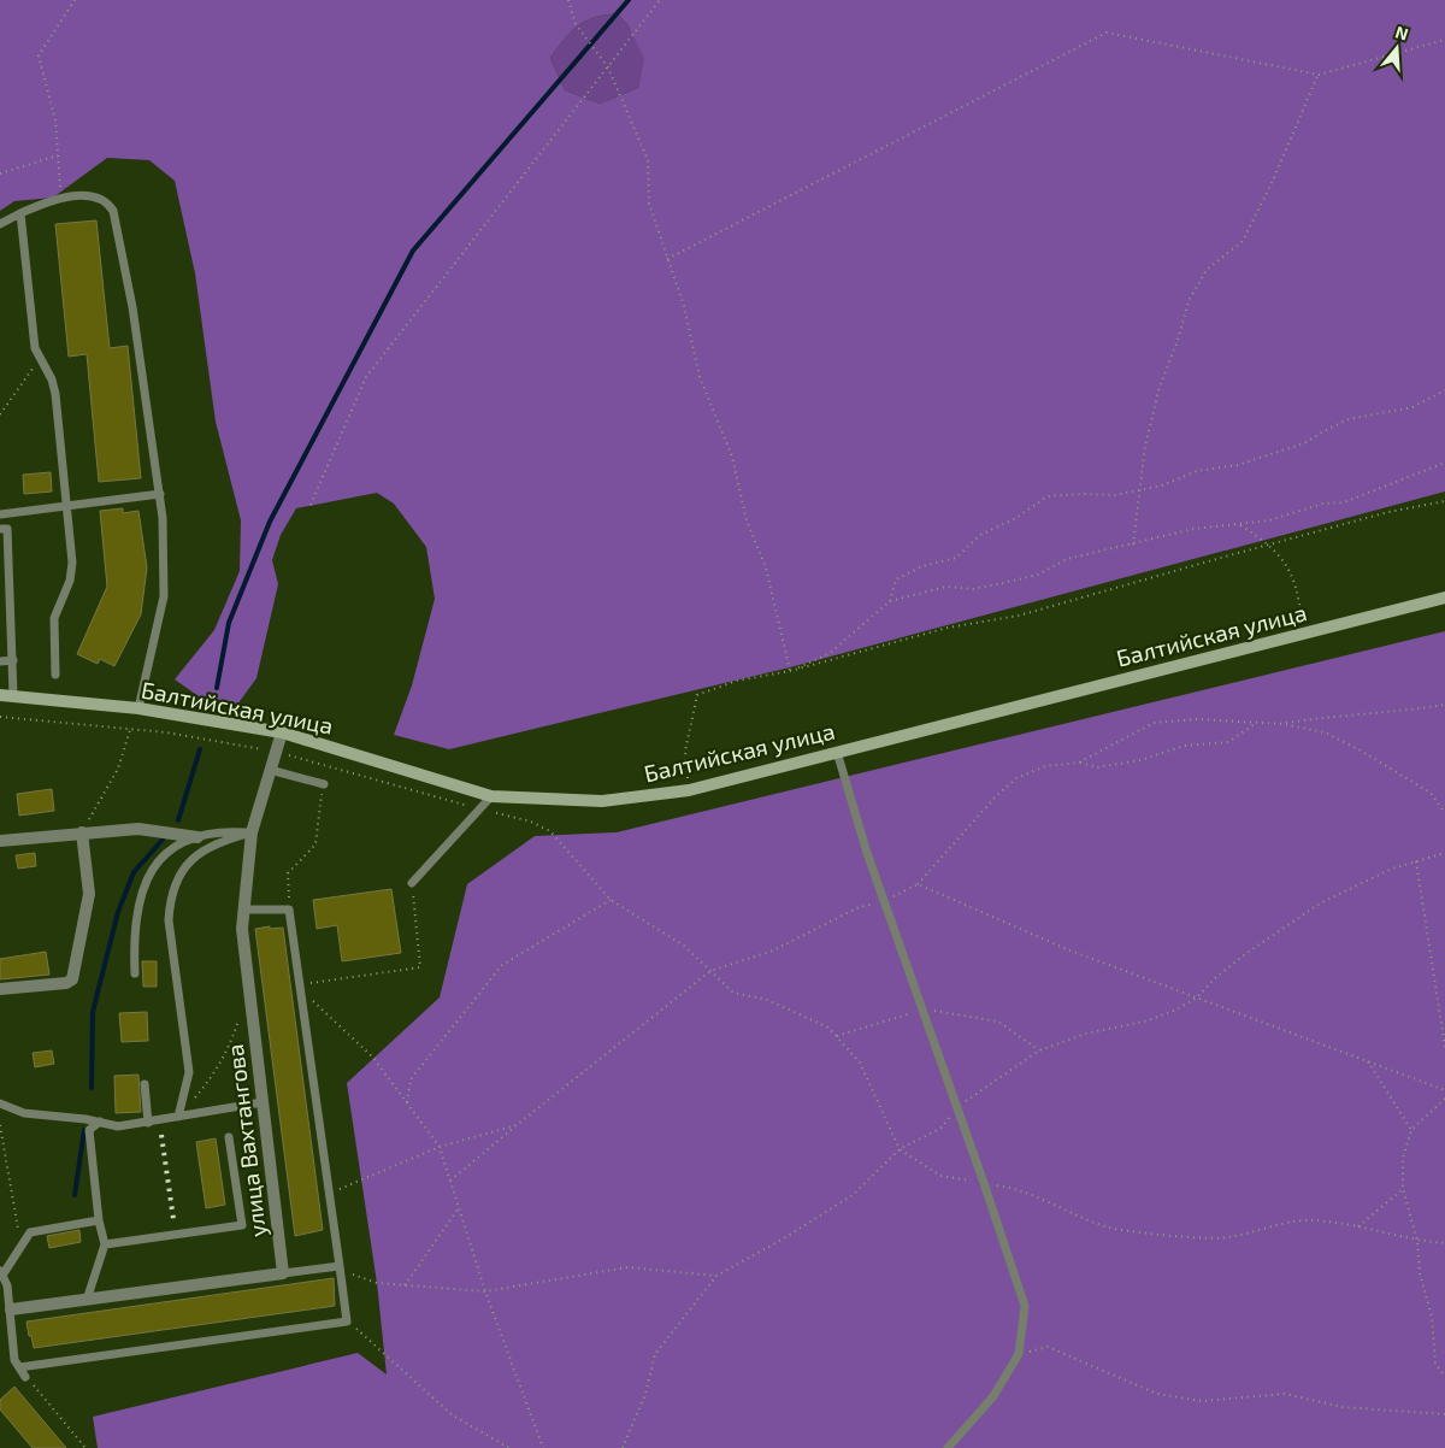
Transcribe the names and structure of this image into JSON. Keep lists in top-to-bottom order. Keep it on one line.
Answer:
{"streets":{"main road":["Балтийская улица"],"street":["улица Вахтангова"]},"crossings":[["Балтийская улица","улица Вахтангова"]],"north":"top"}
